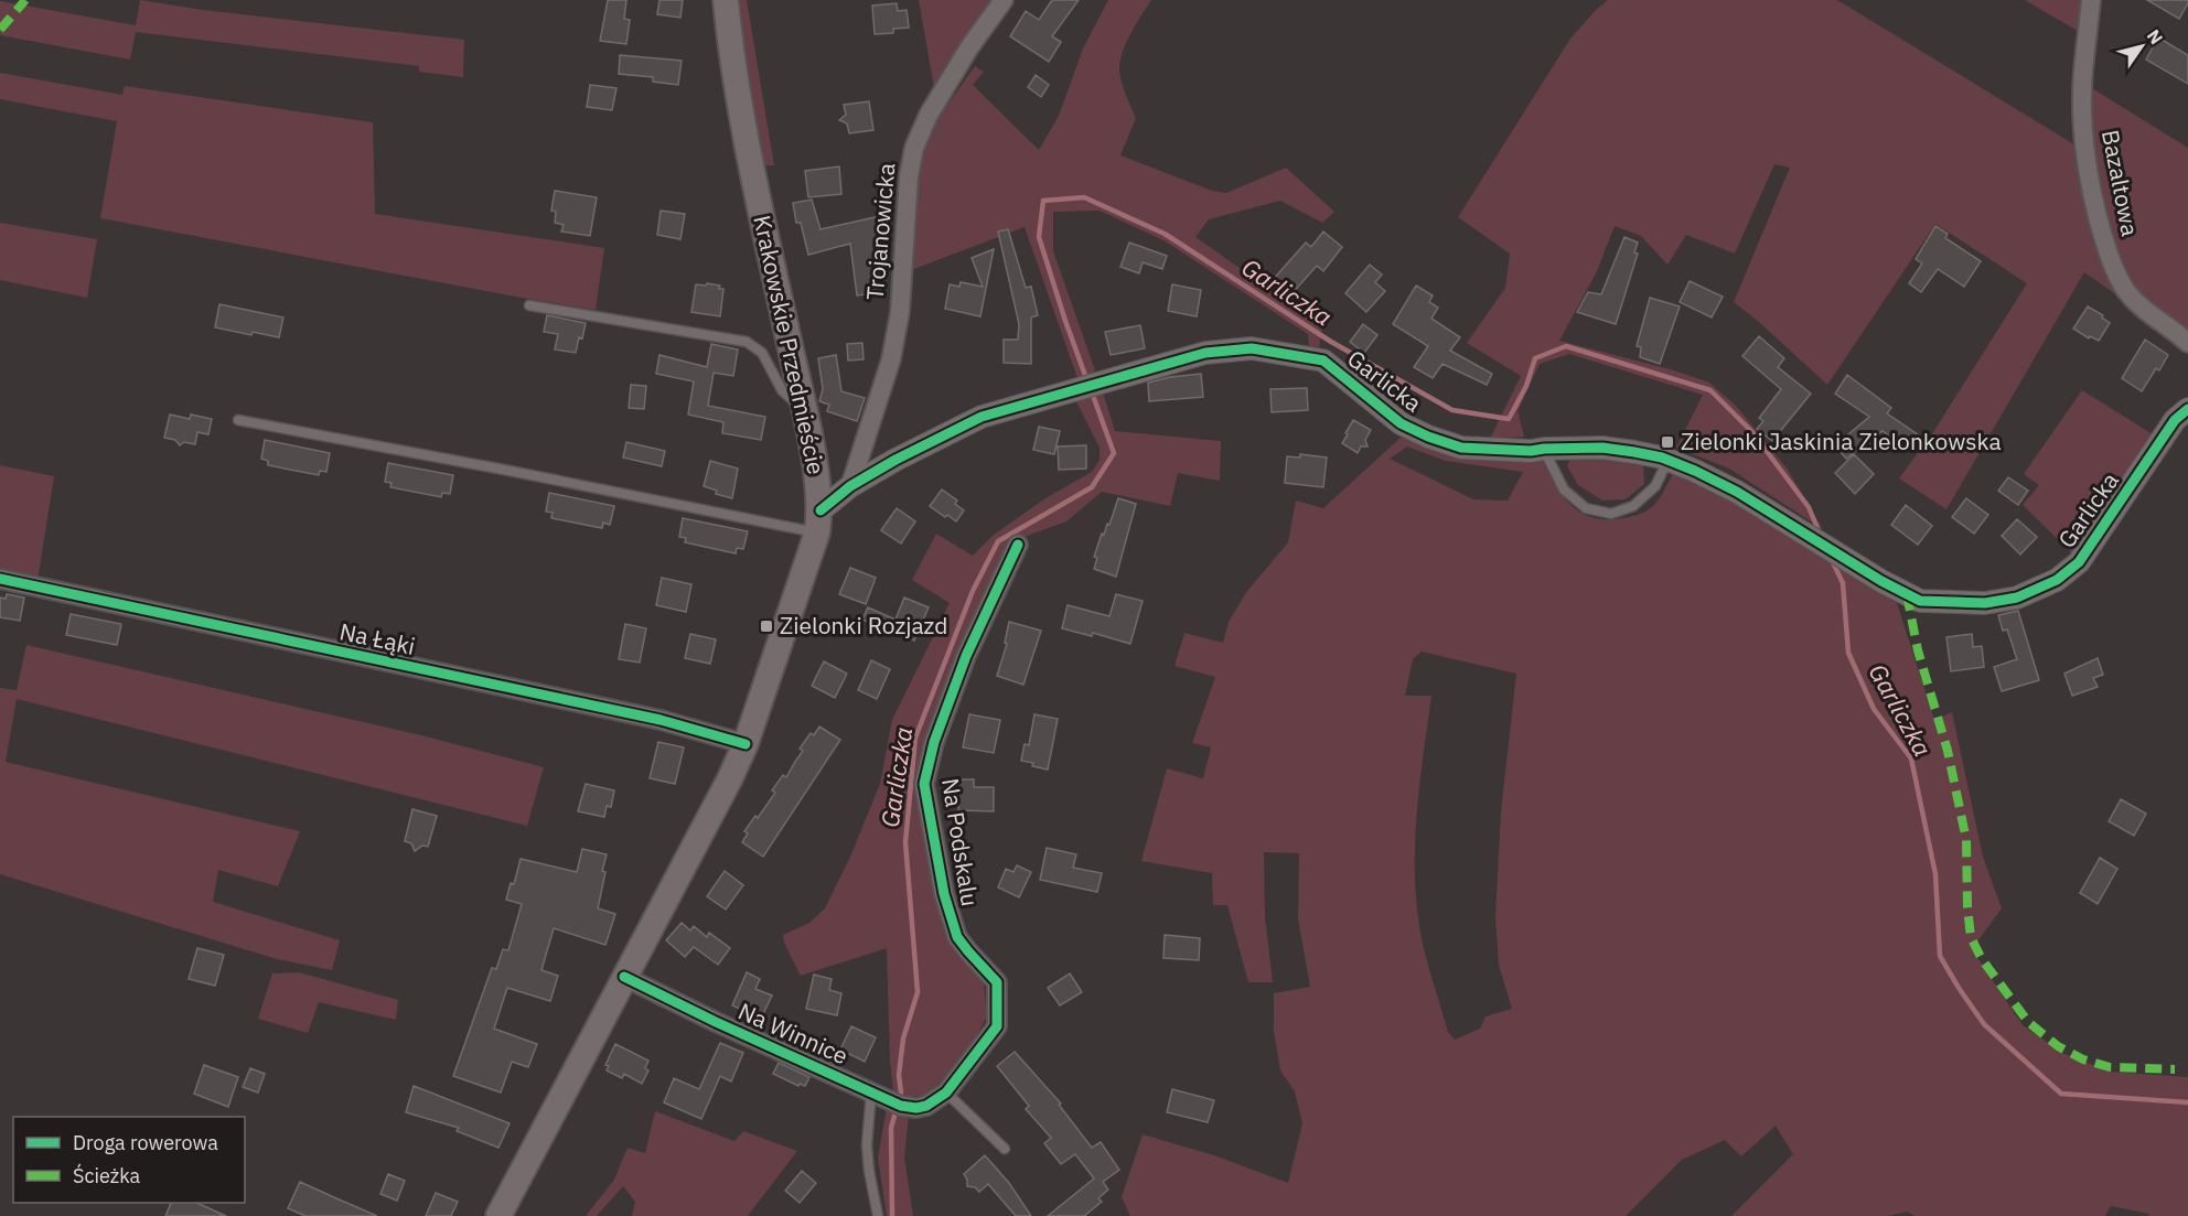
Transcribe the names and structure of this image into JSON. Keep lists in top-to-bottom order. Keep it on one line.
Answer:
{"streets":{"main road":["Krakowskie Przedmieście"],"street":["Bazaltowa","Trojanowicka","Garlicka","Na Łąki","Na Podskalu","Na Winnice"]},"crossings":[["Trojanowicka","Garlicka"],["Krakowskie Przedmieście","Garlicka"],["Krakowskie Przedmieście","Na Łąki"],["Krakowskie Przedmieście","Na Winnice"],["Na Podskalu","Na Winnice"]],"water":["Garliczka"],"places":{"transit":["Zielonki Jaskinia Zielonkowska","Zielonki Rozjazd"]},"legend":["Droga rowerowa","Ścieżka"],"north":"top right"}
